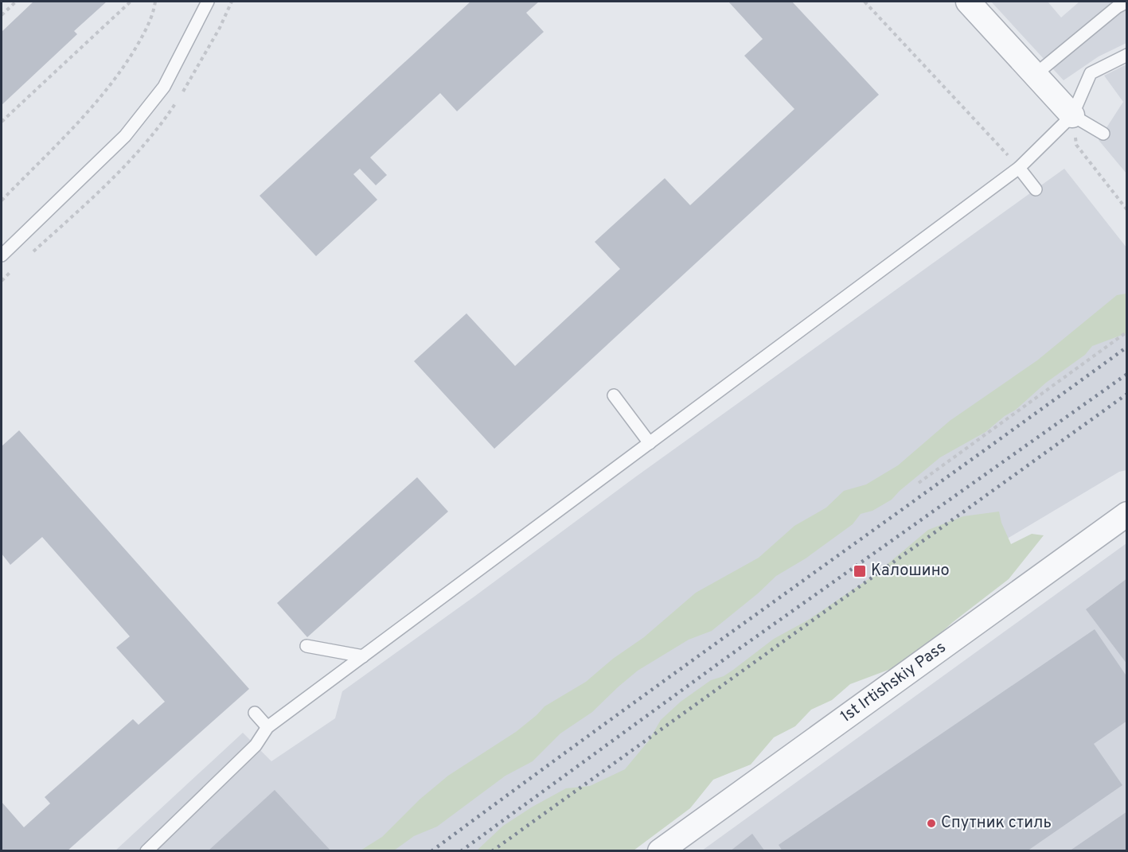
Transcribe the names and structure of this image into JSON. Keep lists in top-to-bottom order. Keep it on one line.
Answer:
{"streets":{"street":["1st Irtishskiy Pass"]},"places":{"transit":["Калошино"],"other":["Спутник стиль"]}}
